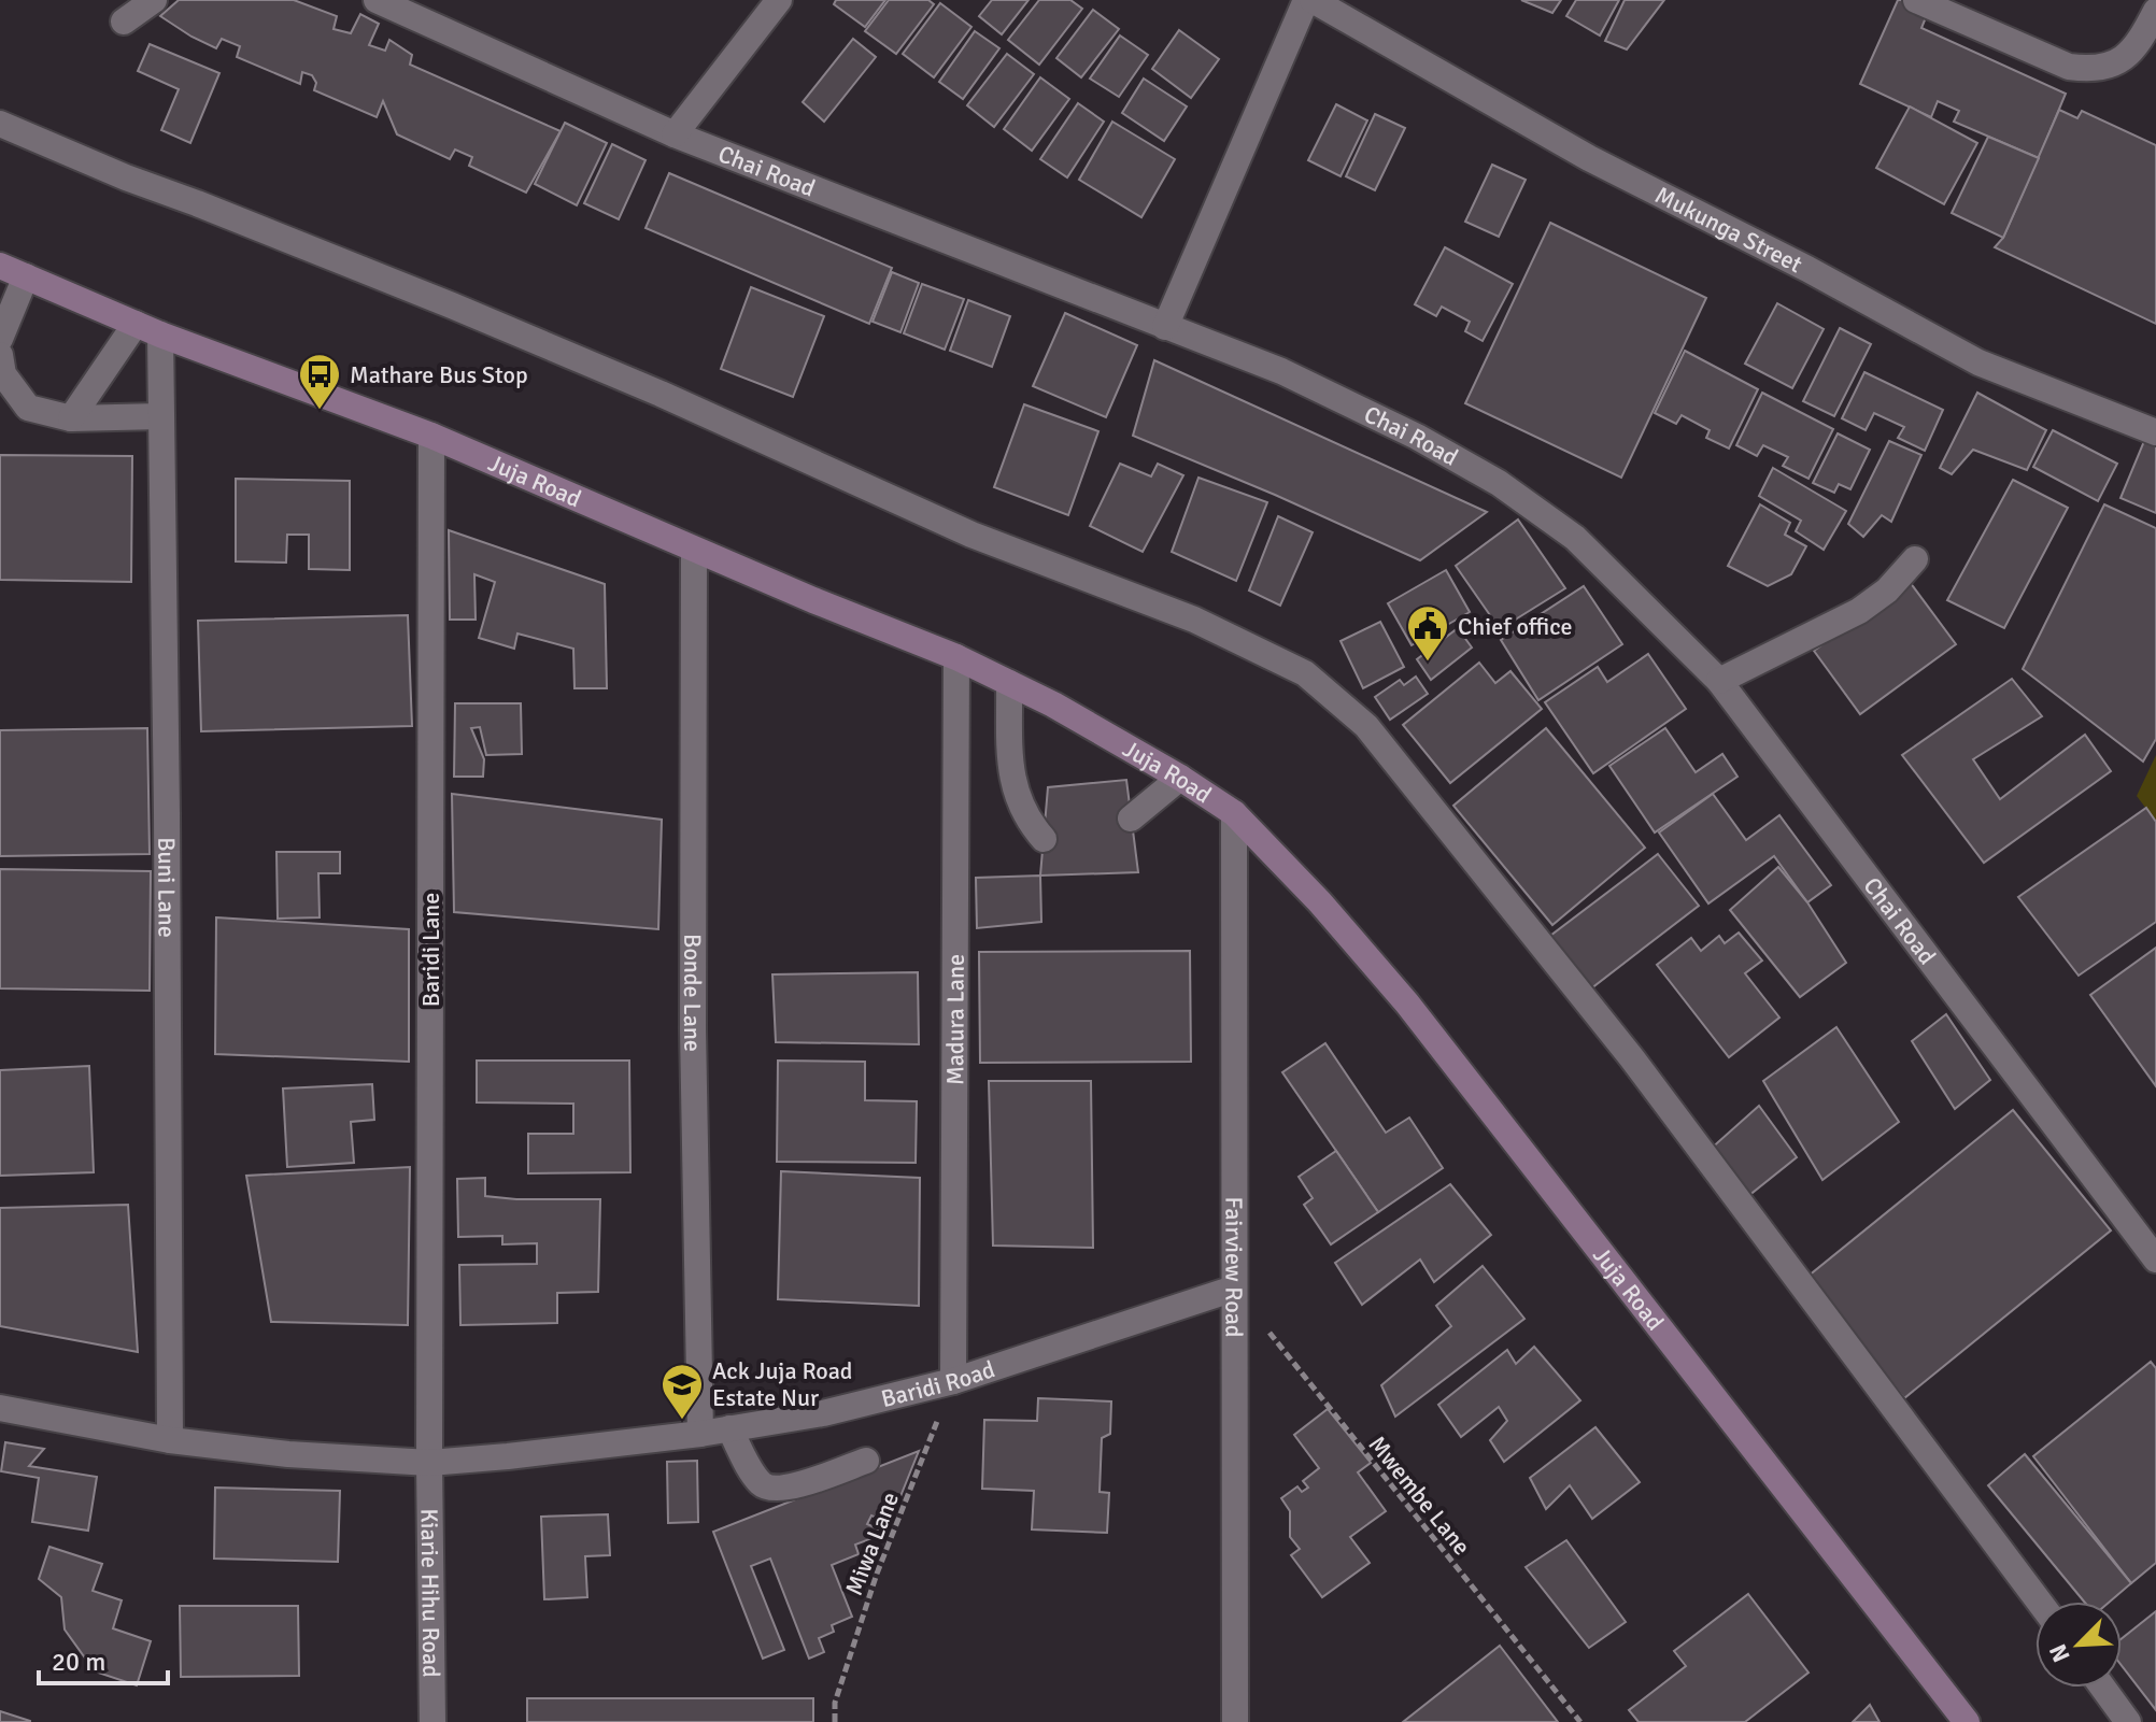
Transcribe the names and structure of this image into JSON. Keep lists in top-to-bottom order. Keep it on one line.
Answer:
{"streets":{"main road":["Juja Road"],"street":["Chai Road","Mukunga Street","Buni Lane","Baridi Lane","Bonde Lane","Madura Lane","Fairview Road","Baridi Road","Kiarie Hihu Road"],"path":["Mwembe Lane","Miwa Lane"]},"crossings":[["Juja Road","Buni Lane"],["Juja Road","Baridi Lane"],["Juja Road","Bonde Lane"],["Juja Road","Madura Lane"],["Juja Road","Fairview Road"],["Buni Lane","Baridi Road"],["Baridi Lane","Baridi Road"],["Baridi Lane","Kiarie Hihu Road"],["Bonde Lane","Baridi Road"],["Madura Lane","Baridi Road"],["Madura Lane","Miwa Lane"],["Fairview Road","Baridi Road"],["Fairview Road","Mwembe Lane"],["Baridi Road","Mwembe Lane"],["Baridi Road","Miwa Lane"],["Baridi Road","Kiarie Hihu Road"]],"places":{"bus stop":["Mathare Bus Stop"],"public building":["Chief office"],"school or university":["Ack Juja Road Estate Nur"]},"scale_bar":"20 m","north":"bottom left"}
